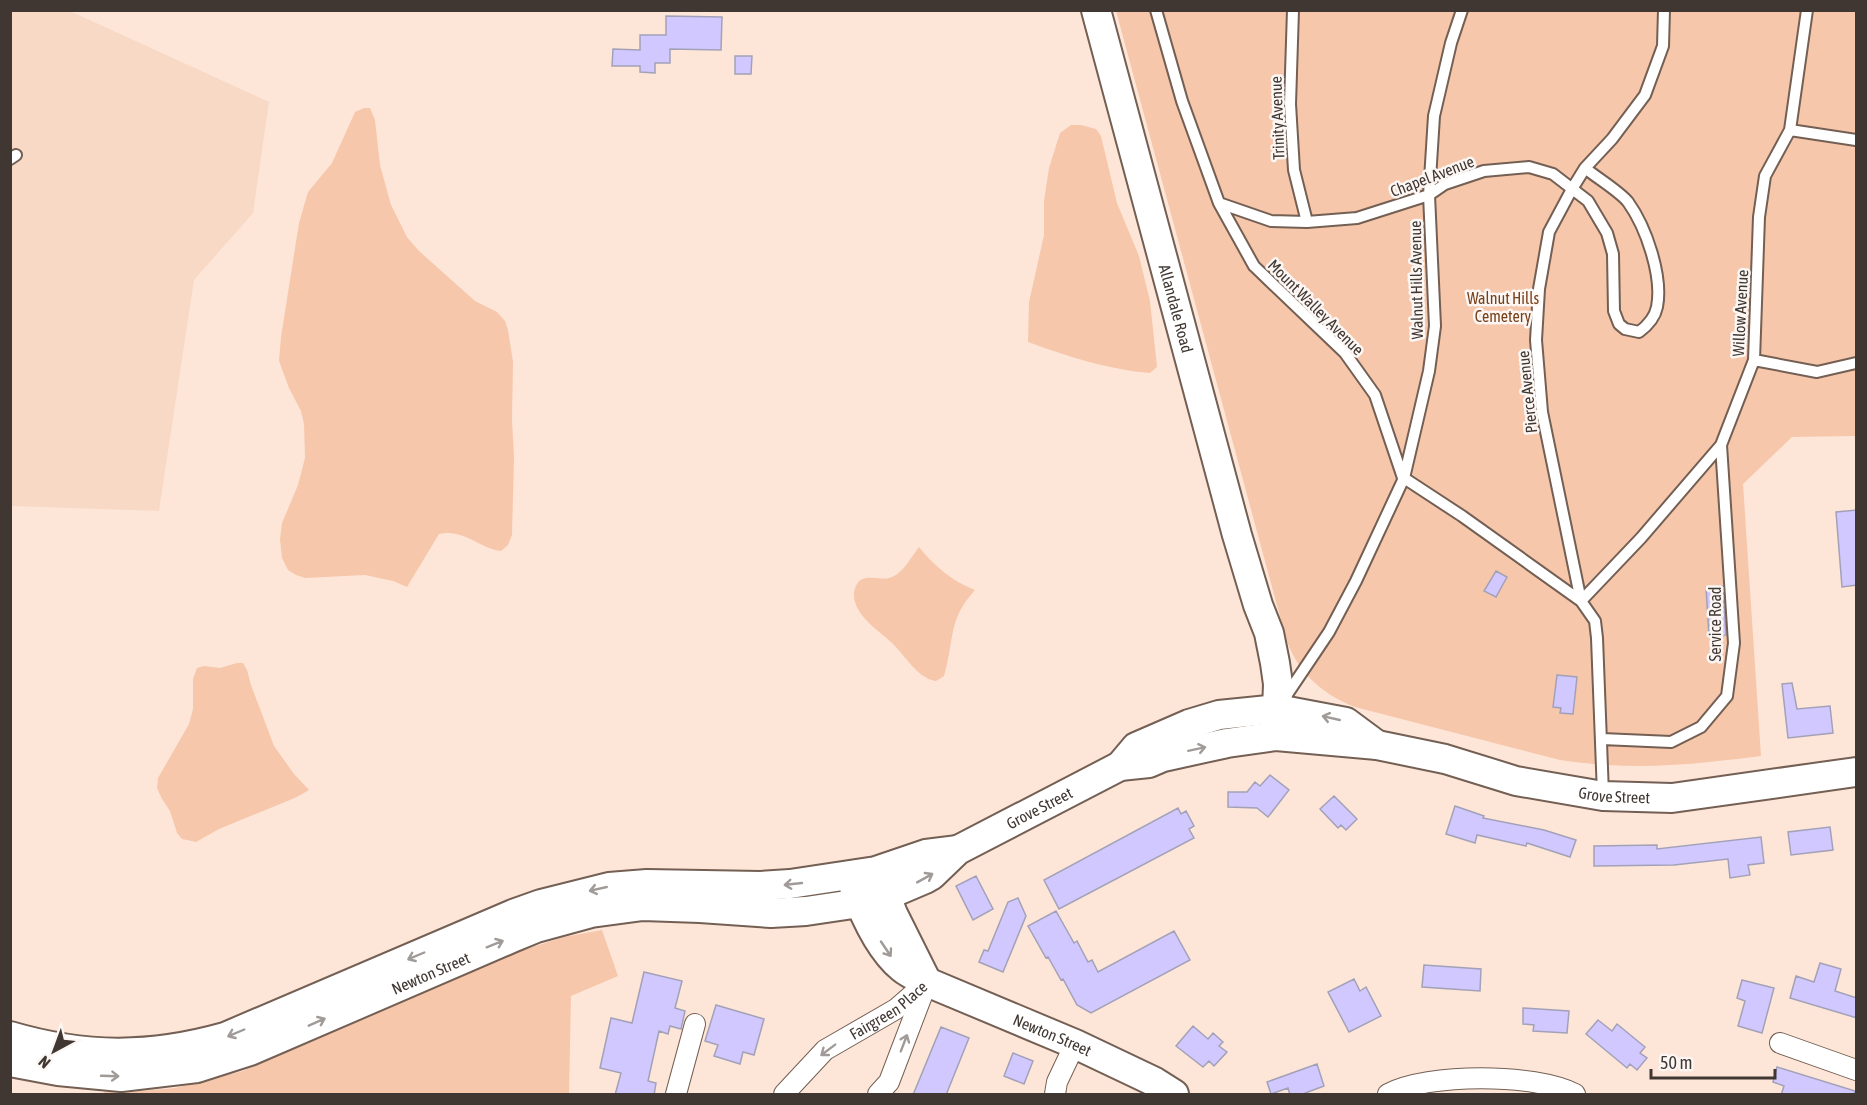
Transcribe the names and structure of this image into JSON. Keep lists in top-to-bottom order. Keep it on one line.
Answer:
{"streets":{"main road":["Allandale Road","Grove Street","Newton Street"],"street":["Fairgreen Place"],"lane":["Trinity Avenue","Chapel Avenue","Walnut Hills Avenue","Mount Walley Avenue","Willow Avenue","Pierce Avenue","Service Road"]},"crossings":[["Trinity Avenue","Chapel Avenue"],["Chapel Avenue","Walnut Hills Avenue"],["Chapel Avenue","Mount Walley Avenue"],["Chapel Avenue","Pierce Avenue"],["Walnut Hills Avenue","Mount Walley Avenue"],["Allandale Road","Grove Street"],["Willow Avenue","Pierce Avenue"],["Willow Avenue","Service Road"],["Pierce Avenue","Service Road"],["Pierce Avenue","Grove Street"],["Grove Street","Newton Street"],["Newton Street","Fairgreen Place"]],"parks":["Walnut Hills Cemetery"],"scale_bar":"50 m","north":"bottom left"}
